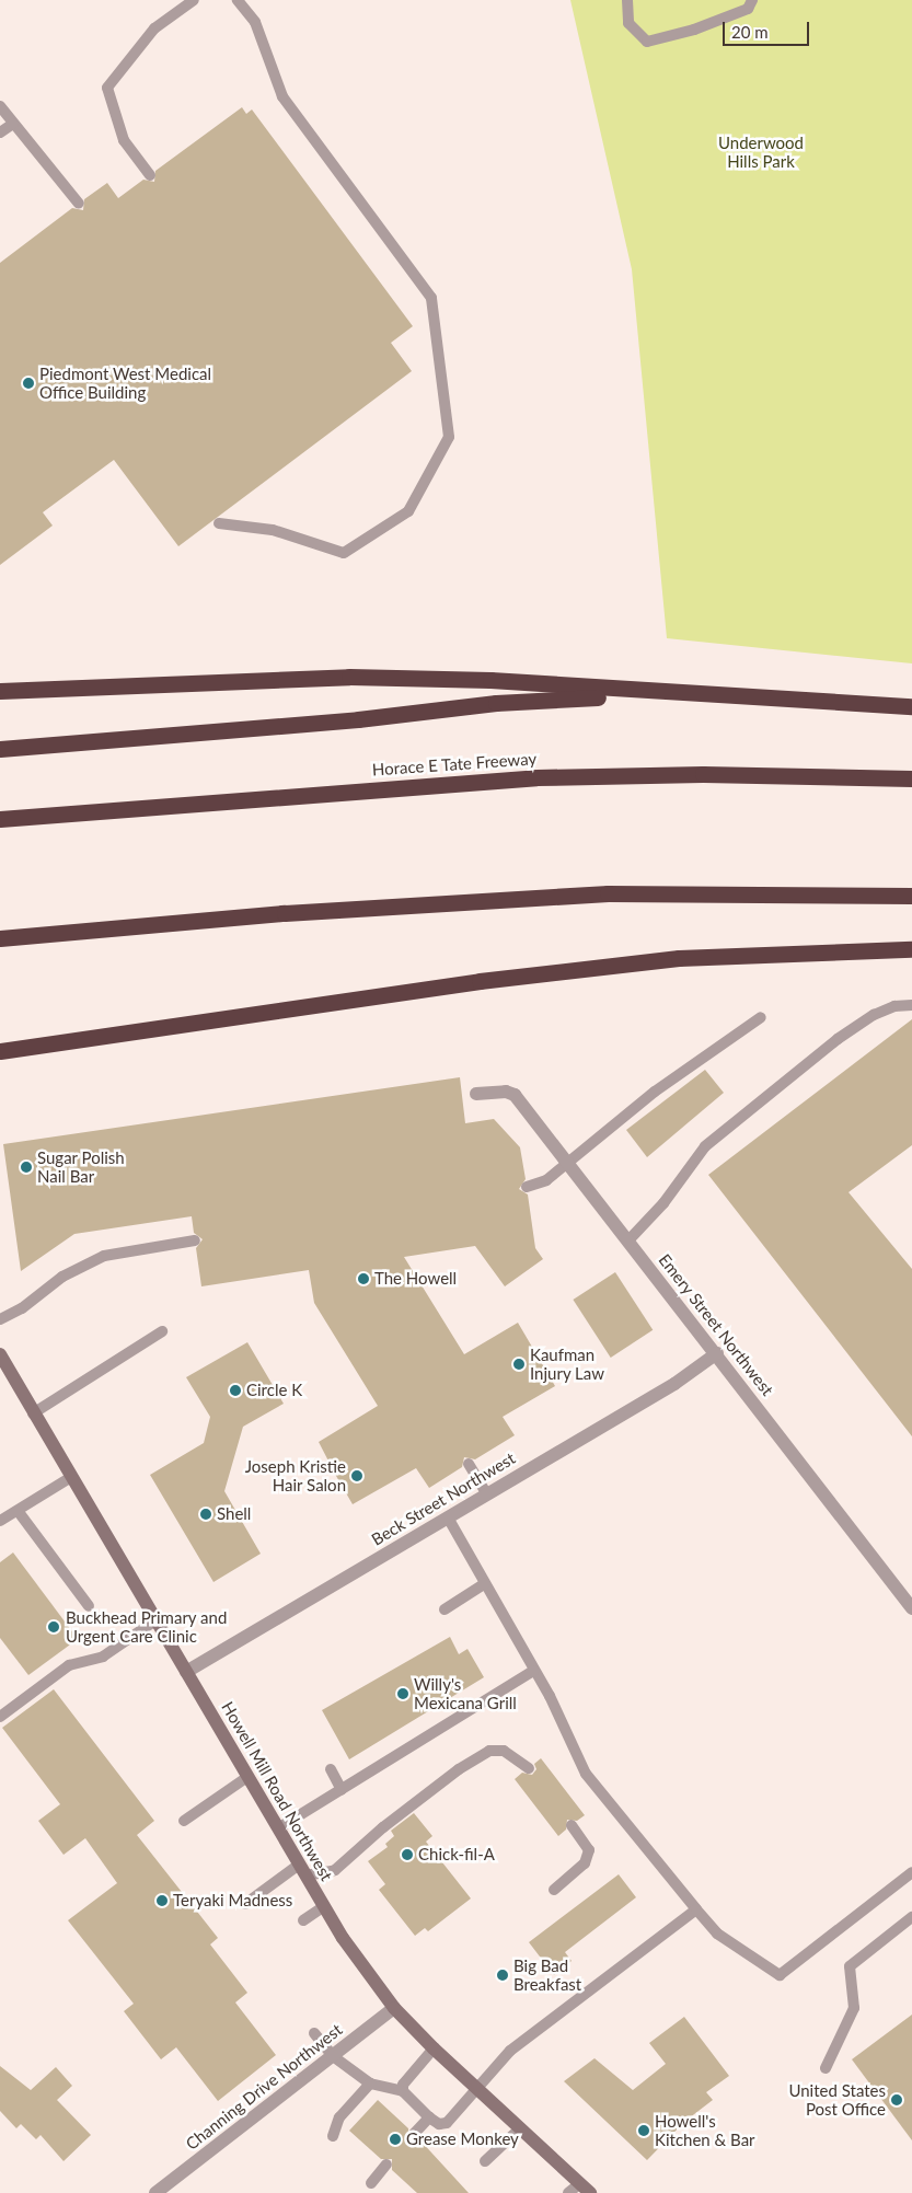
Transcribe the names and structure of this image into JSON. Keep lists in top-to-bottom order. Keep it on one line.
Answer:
{"streets":{"highway":["Horace E Tate Freeway"],"main road":["Howell Mill Road Northwest"],"street":["Emery Street Northwest","Beck Street Northwest","Channing Drive Northwest"]},"crossings":[["Emery Street Northwest","Beck Street Northwest"],["Beck Street Northwest","Howell Mill Road Northwest"],["Howell Mill Road Northwest","Channing Drive Northwest"]],"parks":["Underwood Hills Park"],"places":["Piedmont West Medical Office Building","Sugar Polish Nail Bar","The Howell","Kaufman Injury Law","Circle K","Joseph Kristie Hair Salon","Shell","Buckhead Primary and Urgent Care Clinic","Willy's Mexicana Grill","Chick-fil-A","Teryaki Madness","Big Bad Breakfast","United States Post Office","Howell's Kitchen & Bar","Grease Monkey"],"scale_bar":"20 m"}
